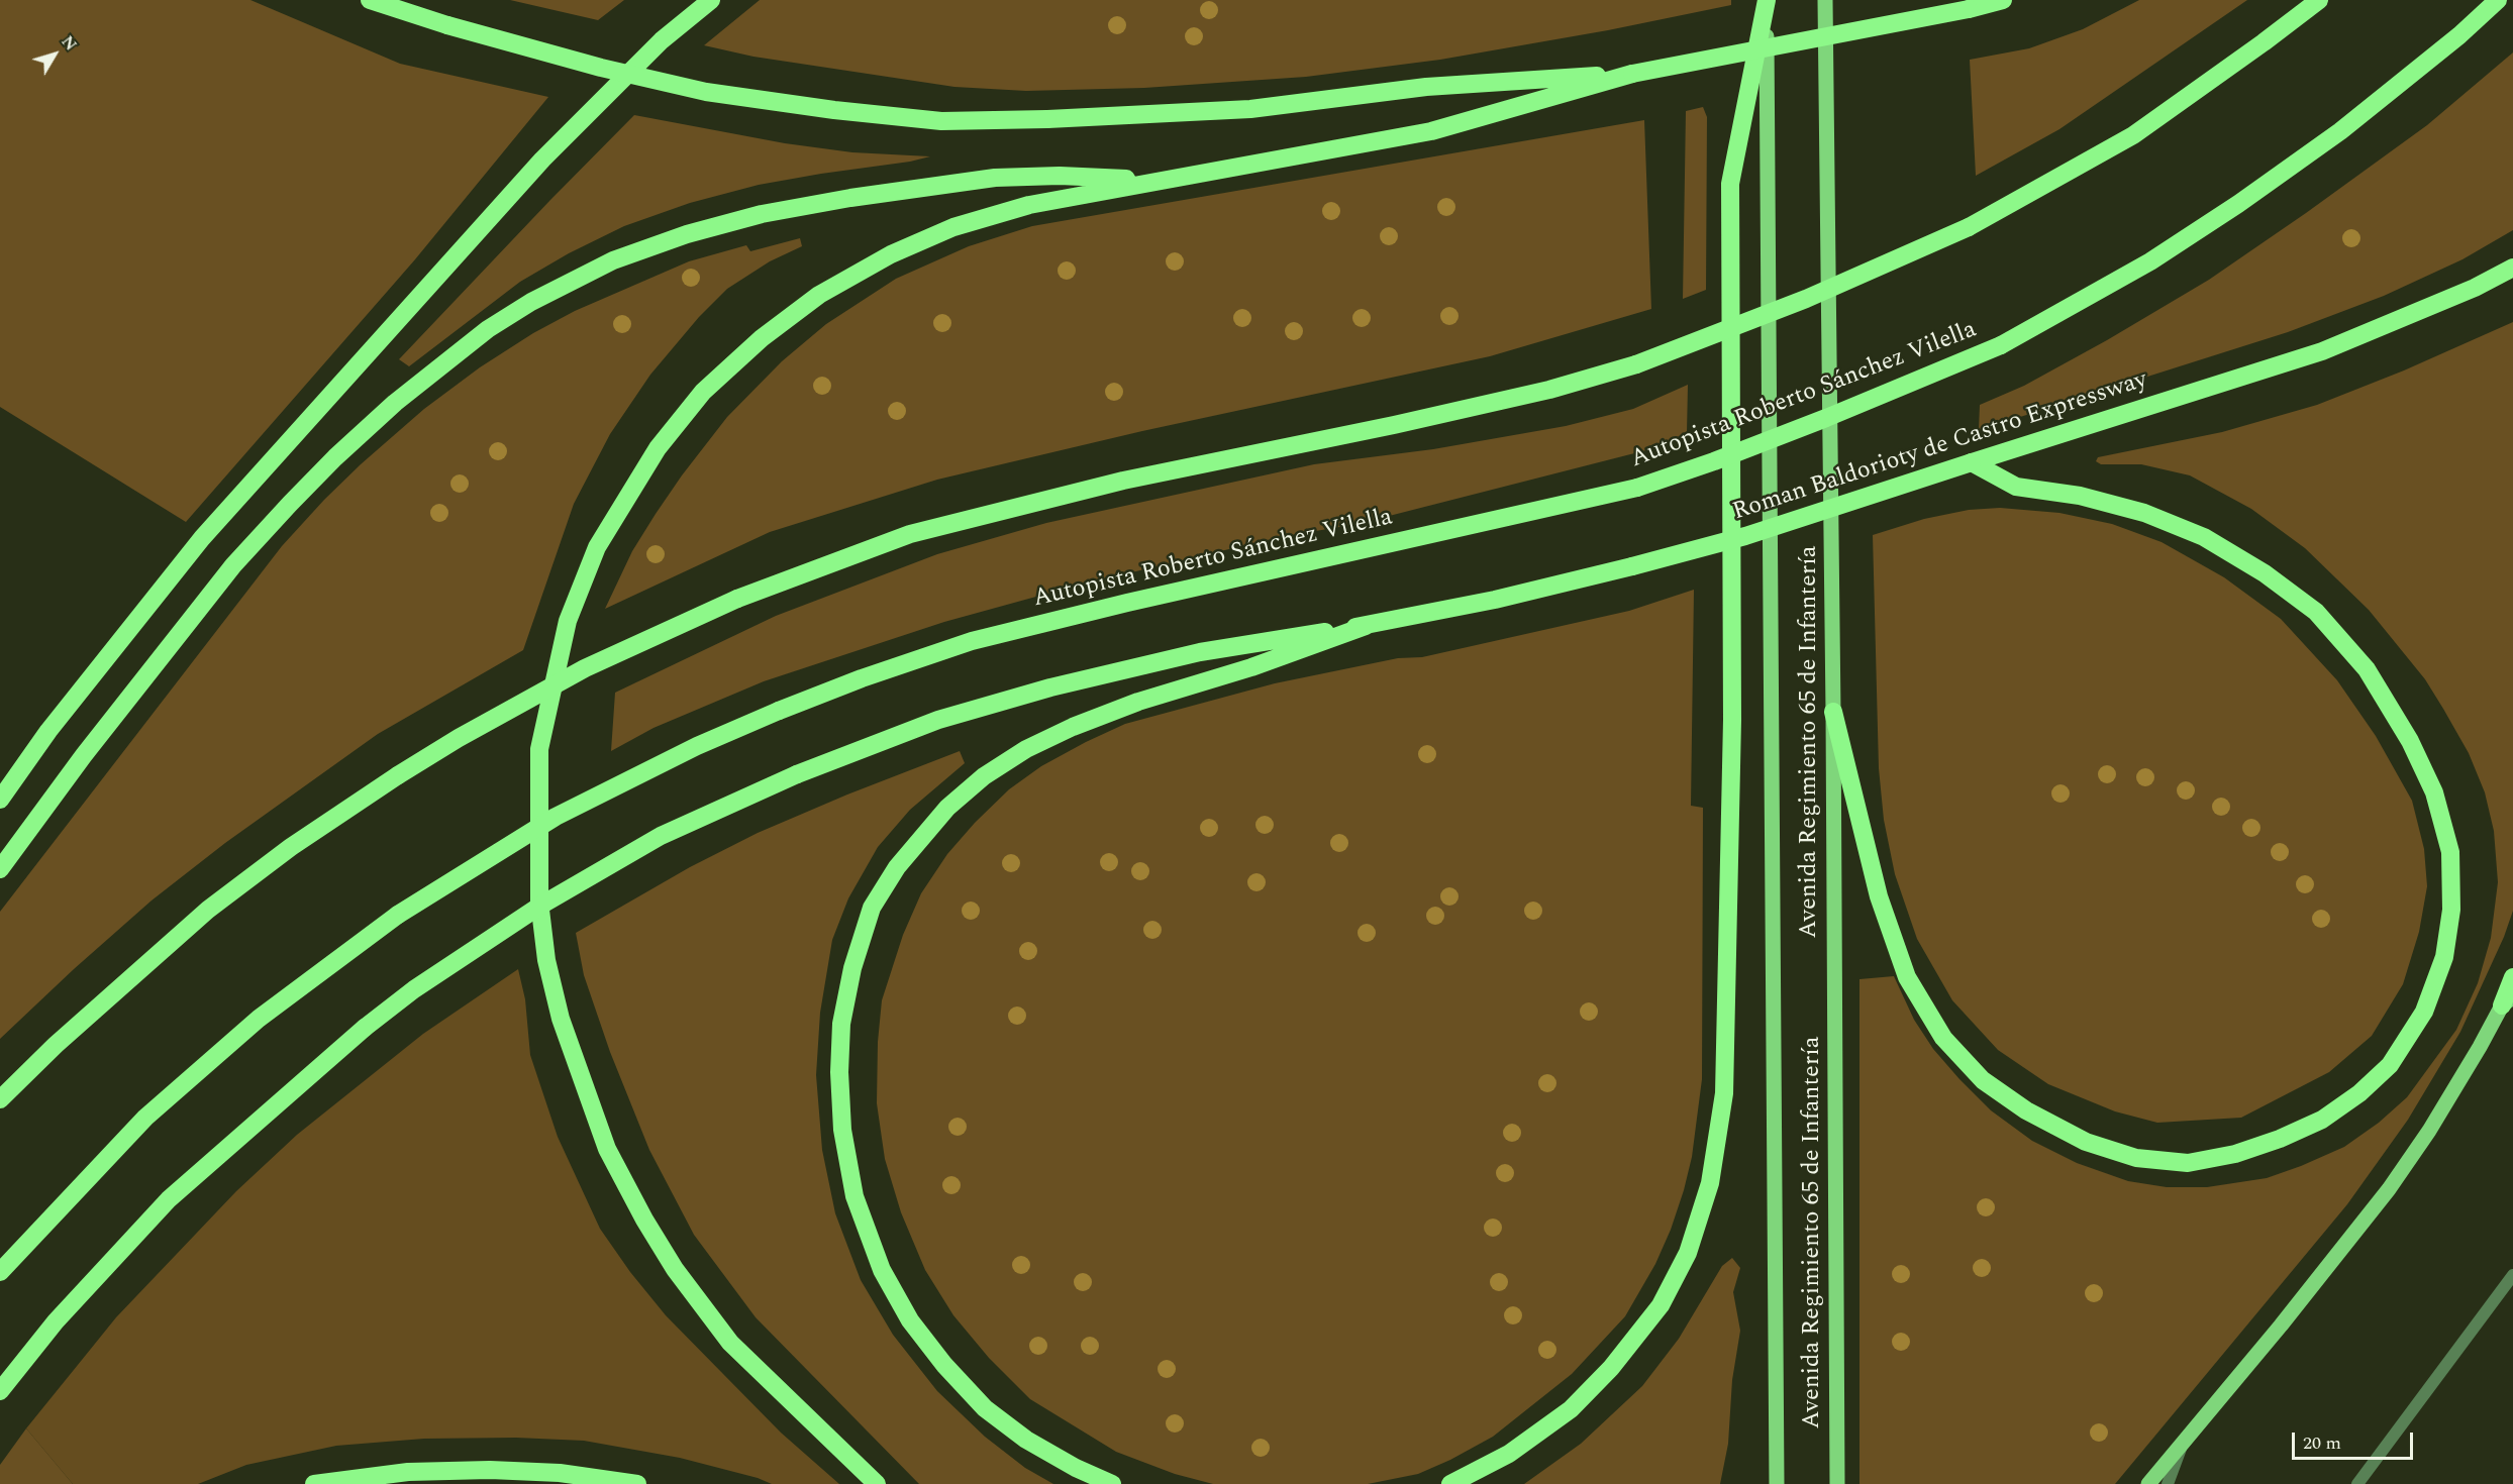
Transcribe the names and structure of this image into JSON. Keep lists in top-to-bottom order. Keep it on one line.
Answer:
{"streets":{"highway":["Autopista Roberto Sánchez Vilella","Roman Baldorioty de Castro Expressway"],"main road":["Avenida Regimiento 65 de Infantería"]},"scale_bar":"20 m","north":"top right"}
